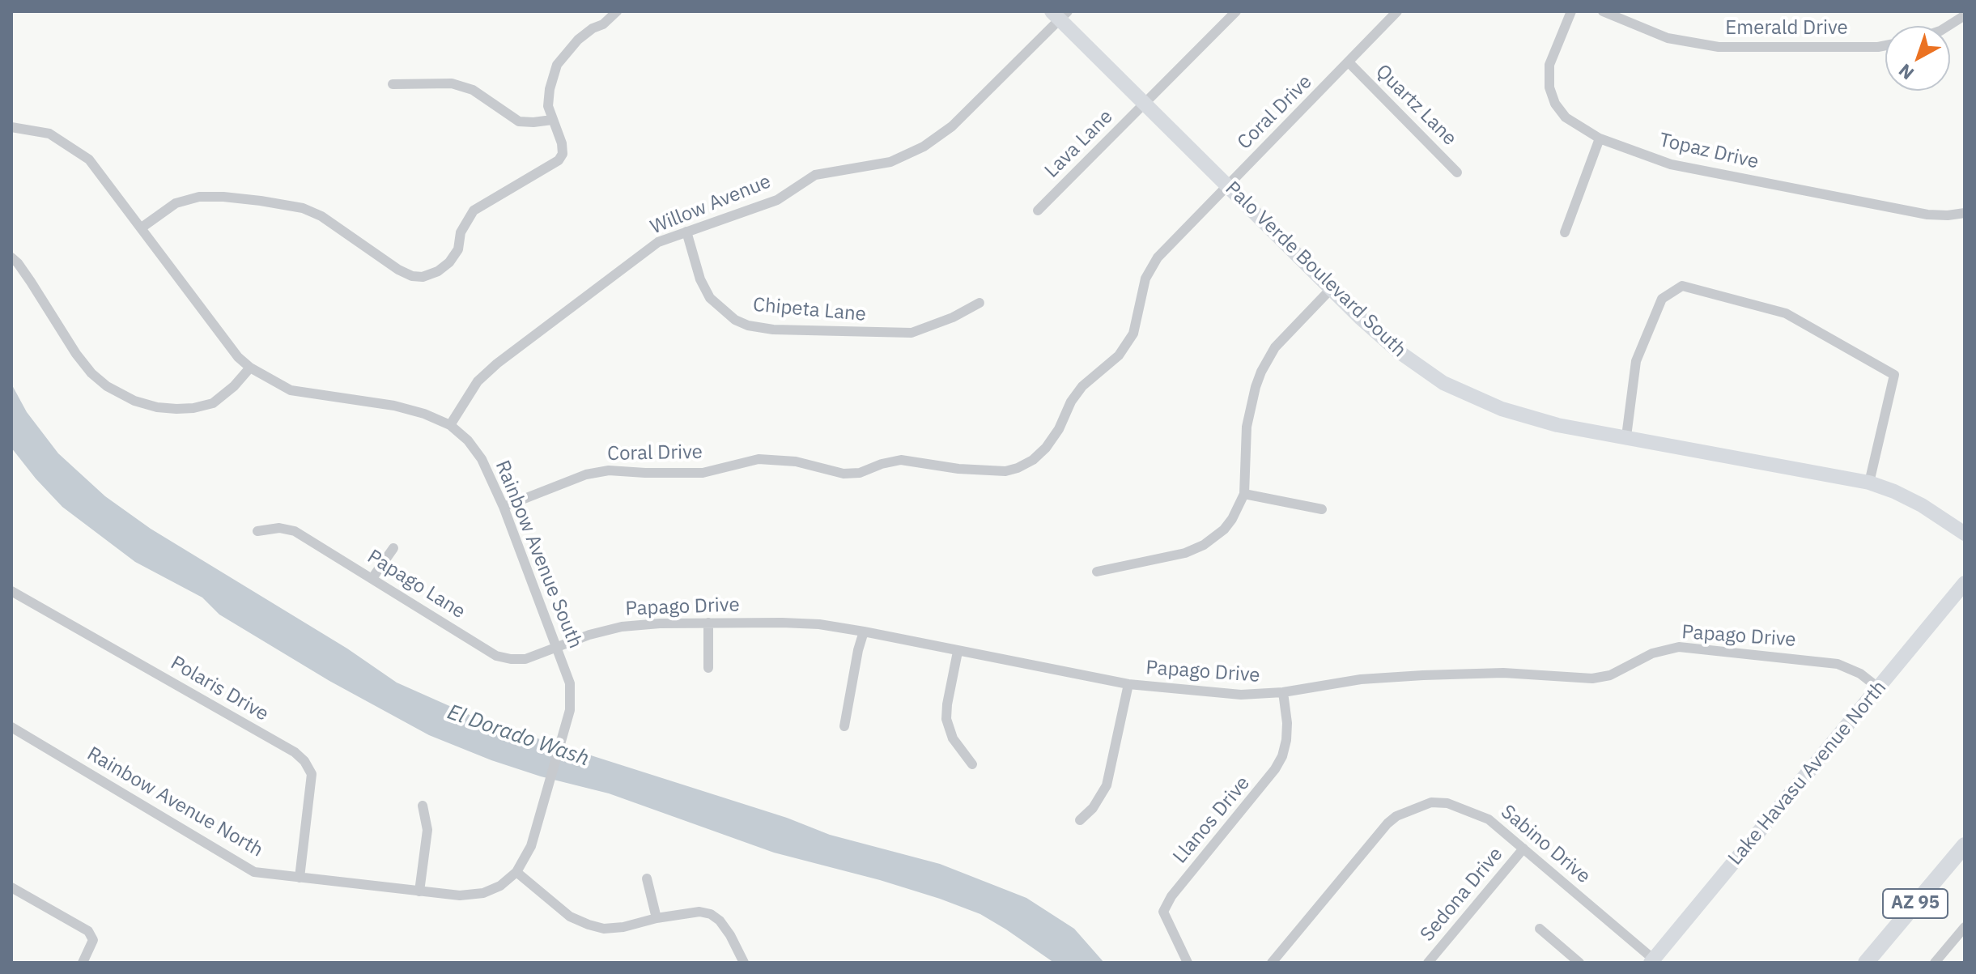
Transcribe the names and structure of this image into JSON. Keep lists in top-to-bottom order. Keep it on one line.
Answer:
{"streets":{"highway":["AZ 95"],"main road":["Palo Verde Boulevard South","Lake Havasu Avenue North"],"street":["Emerald Drive","Quartz Lane","Coral Drive","Lava Lane","Topaz Drive","Willow Avenue","Chipeta Lane","Rainbow Avenue South","Papago Lane","Papago Drive","Polaris Drive","Rainbow Avenue North","Llanos Drive","Sabino Drive","Sedona Drive"]},"crossings":[["Quartz Lane","Coral Drive"],["Coral Drive","Palo Verde Boulevard South"],["Coral Drive","Rainbow Avenue South"],["Lava Lane","Palo Verde Boulevard South"],["Willow Avenue","Palo Verde Boulevard South"],["Willow Avenue","Chipeta Lane"],["Willow Avenue","Rainbow Avenue South"],["Rainbow Avenue South","Papago Lane"],["Rainbow Avenue South","Papago Drive"],["Rainbow Avenue South","Rainbow Avenue North"],["Papago Lane","Papago Drive"],["Papago Drive","Lake Havasu Avenue North"],["Papago Drive","Llanos Drive"],["Polaris Drive","Rainbow Avenue North"],["Lake Havasu Avenue North","Sabino Drive"],["Sabino Drive","Sedona Drive"]],"water":["El Dorado Wash"],"north":"bottom left"}
